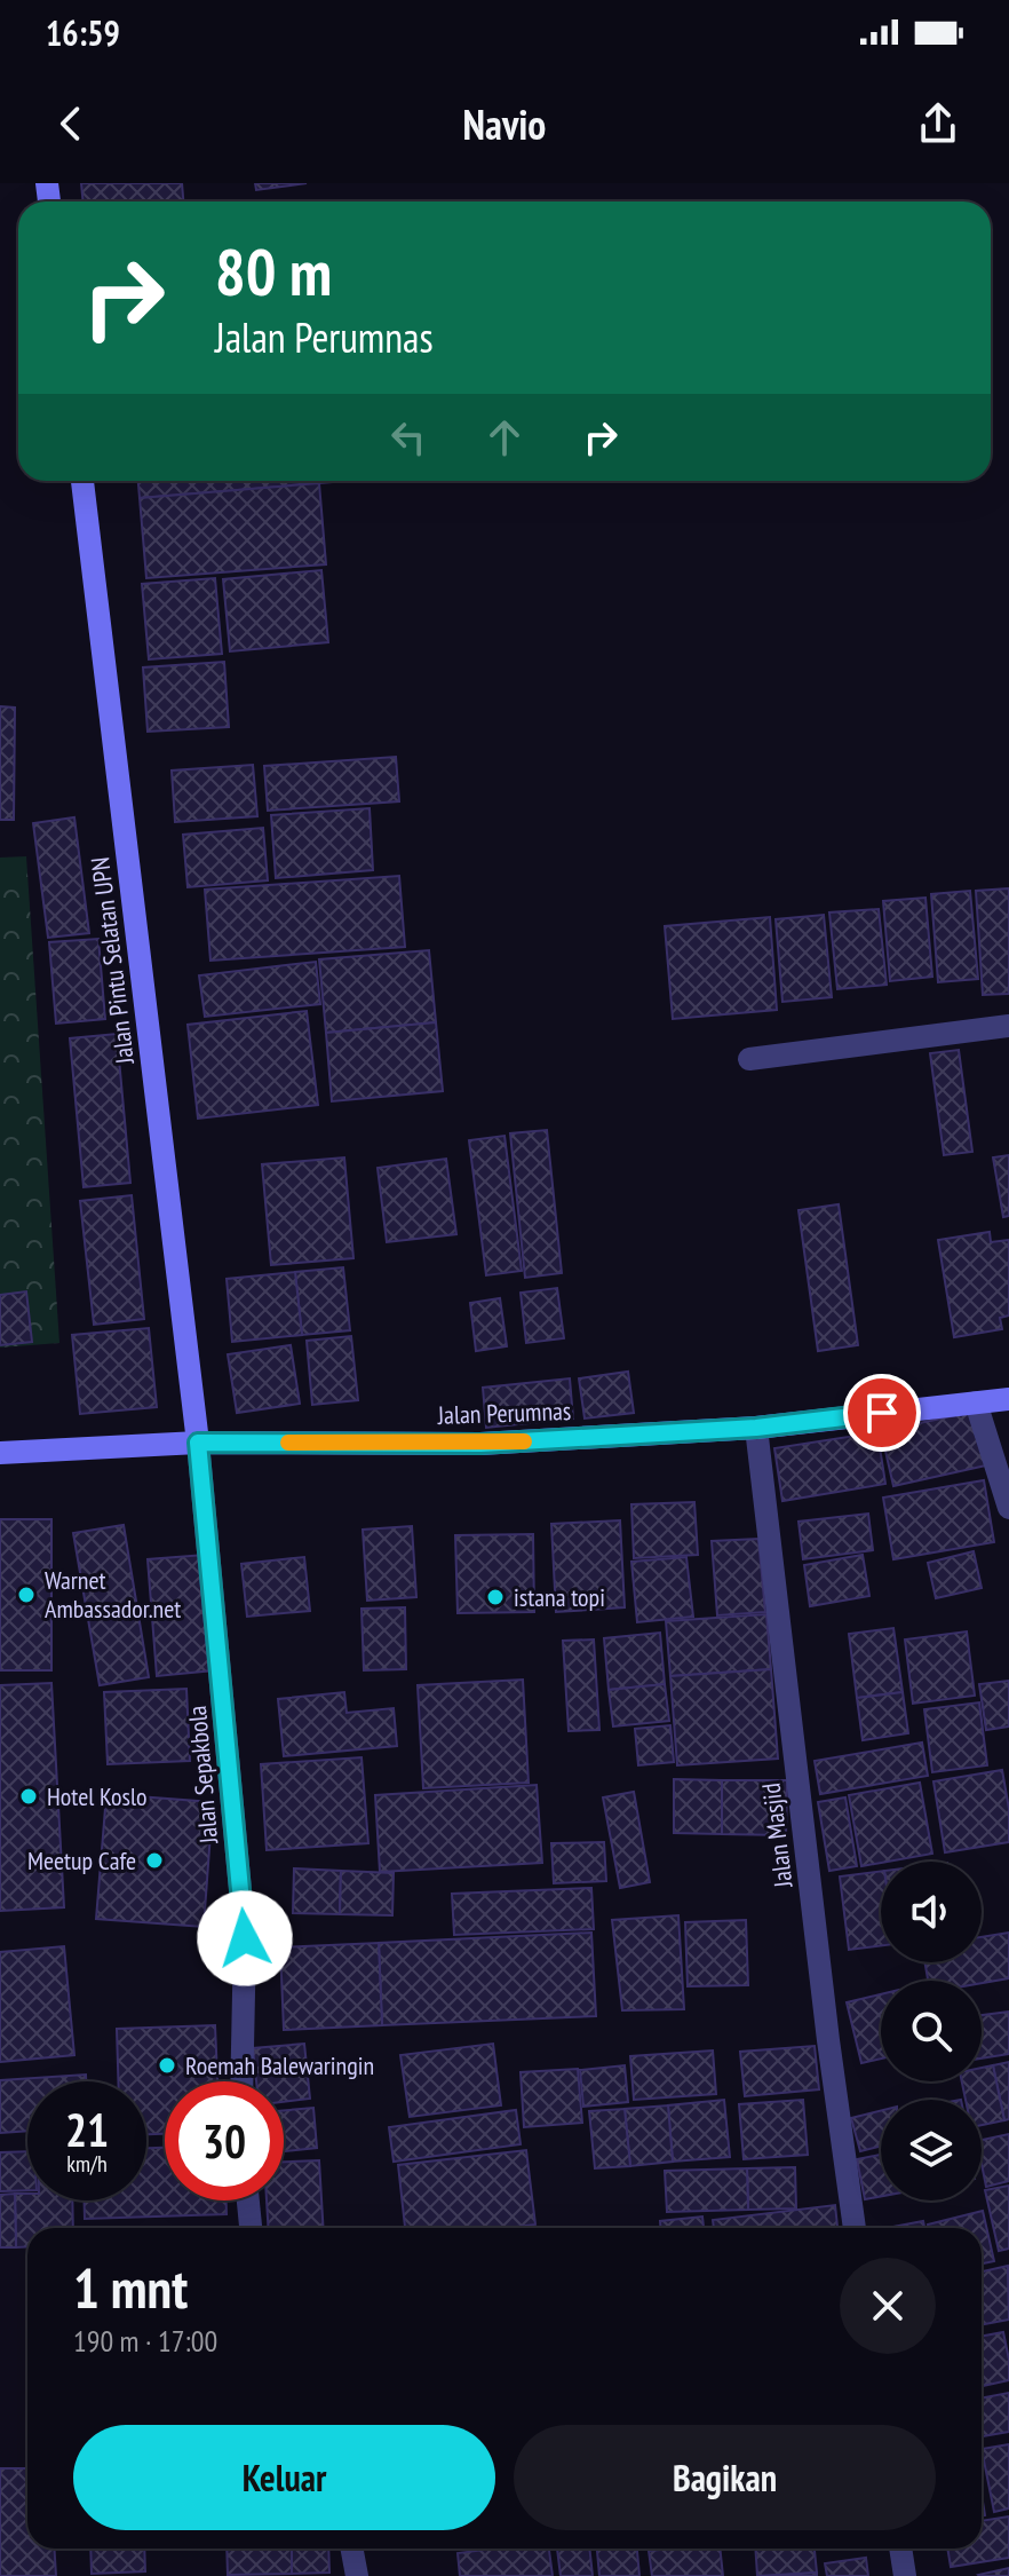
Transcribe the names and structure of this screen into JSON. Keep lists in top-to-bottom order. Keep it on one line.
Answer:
{"streets":{"main road":["Jalan Pintu Selatan UPN","Jalan Perumnas"],"street":["Jalan Sepakbola","Jalan Masjid"]},"crossings":[["Jalan Pintu Selatan UPN","Jalan Perumnas"],["Jalan Pintu Selatan UPN","Jalan Sepakbola"],["Jalan Perumnas","Jalan Sepakbola"],["Jalan Perumnas","Jalan Masjid"]],"places":["Warnet Ambassador.net","istana topi","Hotel Koslo","Meetup Cafe","Roemah Balewaringin"],"page":{"status":"16:59","header":"Navio","turn":["80 m","Jalan Perumnas"],"speed":"21 km/h","limit":"30","heading":["1 mnt","190 m · 17:00"],"buttons":["Keluar","Bagikan"]}}
